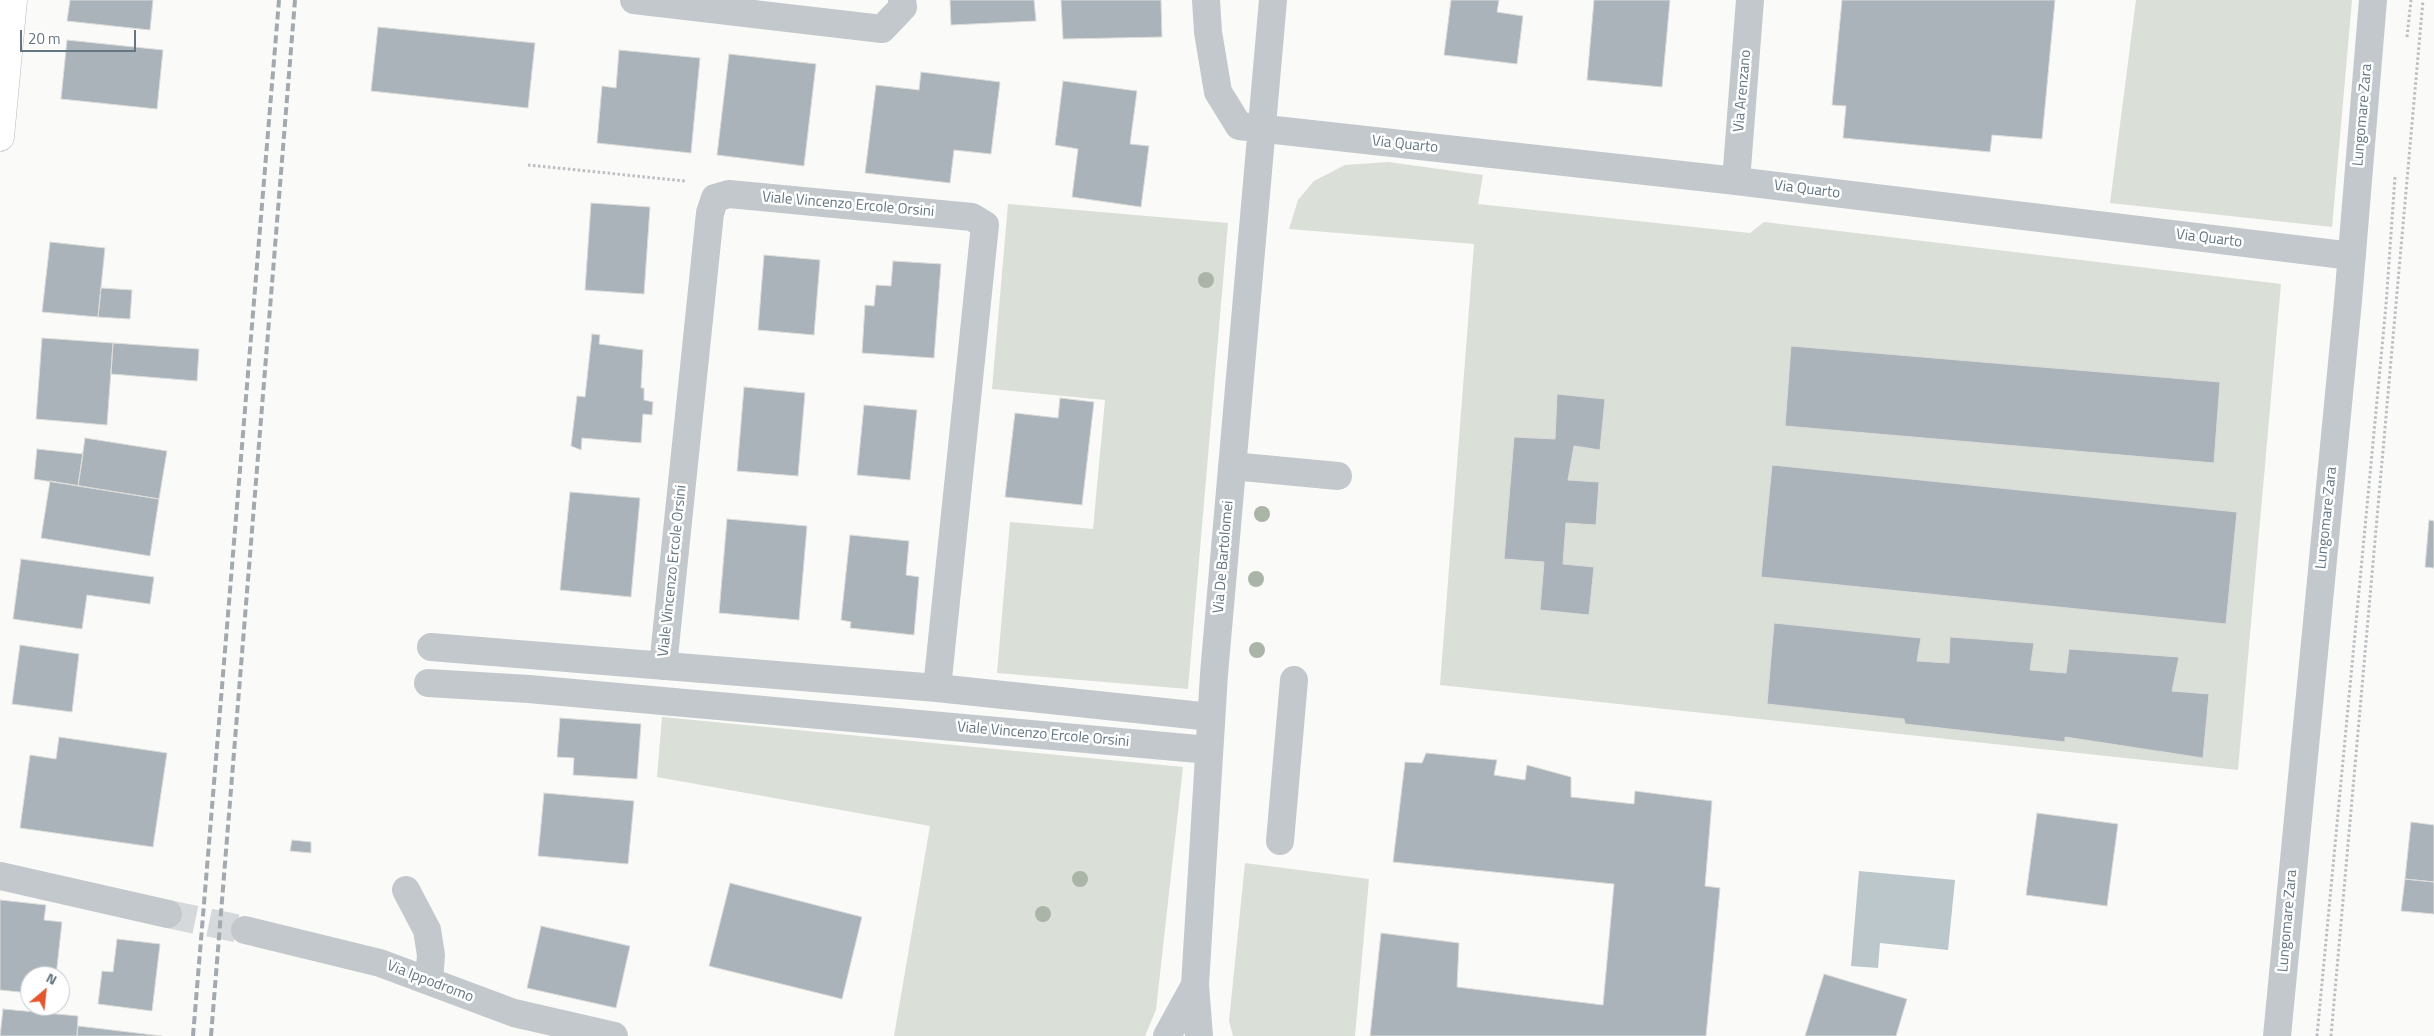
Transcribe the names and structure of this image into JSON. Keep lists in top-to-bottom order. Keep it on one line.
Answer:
{"streets":{"street":["Via Arenzano","Lungomare Zara","Via Quarto","Viale Vincenzo Ercole Orsini","Via De Bartolomei","Via Ippodromo"]},"crossings":[["Via Arenzano","Via Quarto"],["Lungomare Zara","Via Quarto"],["Via Quarto","Via De Bartolomei"],["Viale Vincenzo Ercole Orsini","Via De Bartolomei"]],"scale_bar":"20 m","north":"top right"}
